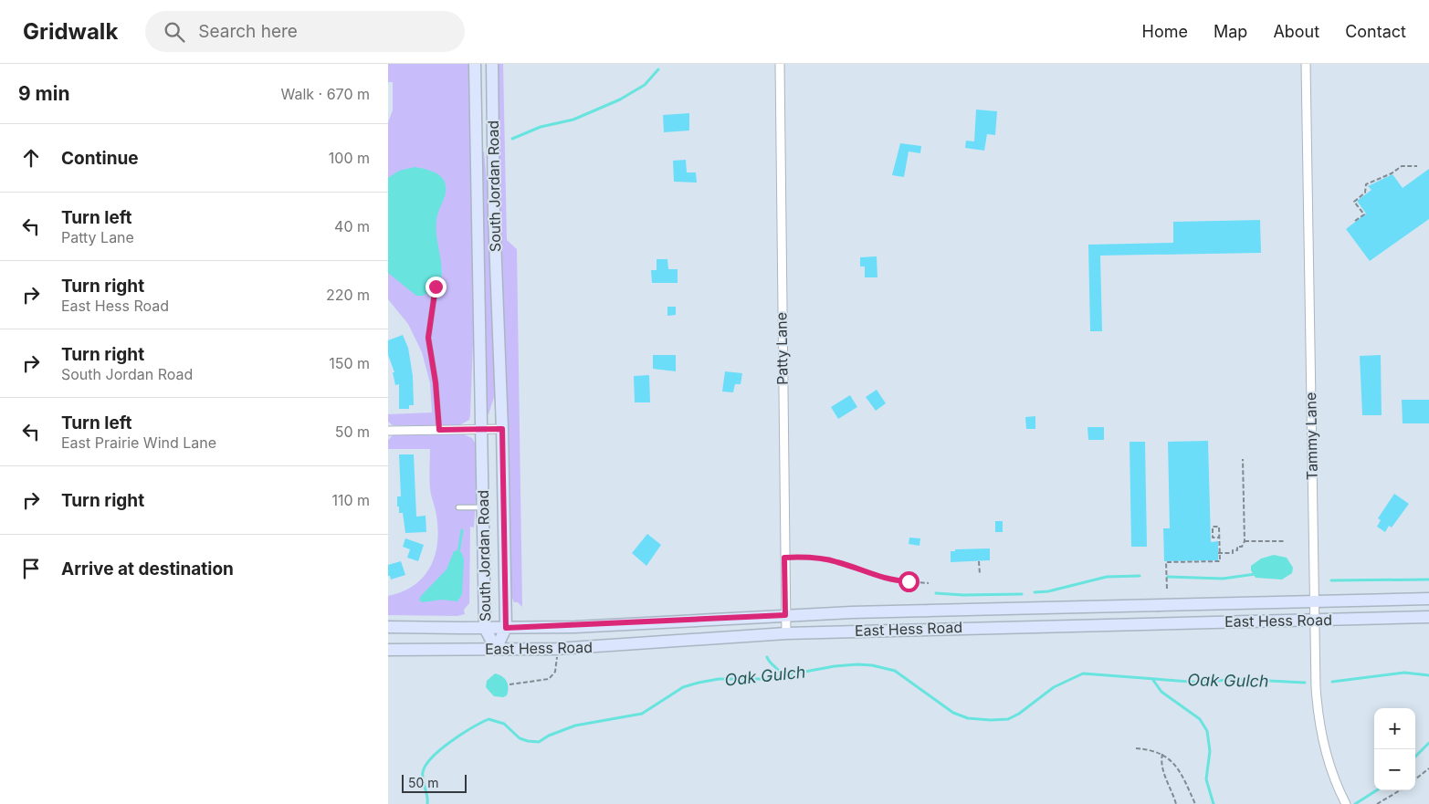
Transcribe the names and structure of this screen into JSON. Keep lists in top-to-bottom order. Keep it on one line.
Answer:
{"streets":{"main road":["South Jordan Road","East Hess Road"],"street":["Patty Lane","Tammy Lane"]},"crossings":[["South Jordan Road","East Hess Road"],["Patty Lane","East Hess Road"],["Tammy Lane","East Hess Road"]],"water":["Oak Gulch"],"scale_bar":"50 m","page":{"header":"Gridwalk","search":"Search here","nav":["Home","Map","About","Contact"],"heading":["9 min","Walk · 670 m"],"list":[["Continue","100 m"],["Turn left","Patty Lane","40 m"],["Turn right","East Hess Road","220 m"],["Turn right","South Jordan Road","150 m"],["Turn left","East Prairie Wind Lane","50 m"],["Turn right","110 m"],"Arrive at destination"],"map_buttons":["+","−"],"scale":"50 m"}}
